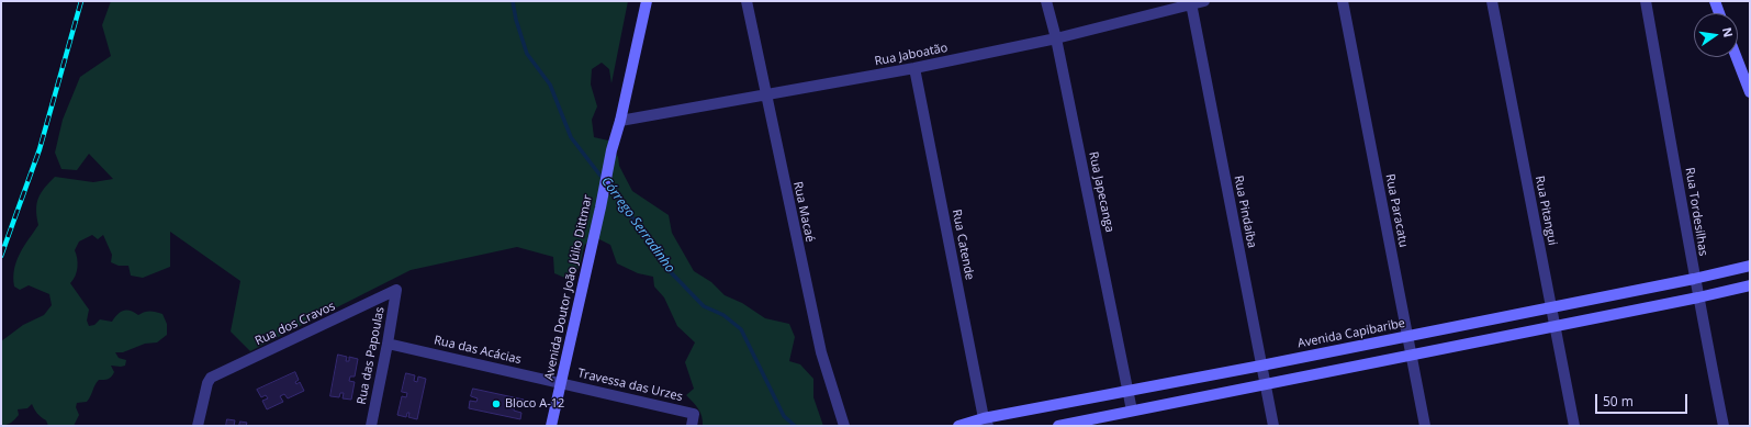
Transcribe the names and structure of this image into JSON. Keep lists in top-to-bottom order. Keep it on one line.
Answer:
{"streets":{"main road":["Avenida Doutor João Júlio Dittmar","Avenida Capibaribe"],"street":["Rua Jaboatão","Rua Japecanga","Rua Paracatu","Rua Pitangui","Rua Macaé","Rua Pindaíba","Rua Tordesilhas","Rua Catende","Rua dos Cravos","Rua das Acácias","Rua das Papoulas","Travessa das Urzes"]},"crossings":[["Rua Jaboatão","Rua Japecanga"],["Rua Jaboatão","Rua Macaé"],["Rua Jaboatão","Rua Pindaíba"],["Rua Jaboatão","Rua Catende"],["Rua Jaboatão","Avenida Doutor João Júlio Dittmar"],["Rua Japecanga","Avenida Capibaribe"],["Rua Paracatu","Avenida Capibaribe"],["Rua Pitangui","Avenida Capibaribe"],["Rua Pindaíba","Avenida Capibaribe"],["Rua Tordesilhas","Avenida Capibaribe"],["Rua Catende","Avenida Capibaribe"],["Avenida Doutor João Júlio Dittmar","Rua das Acácias"],["Avenida Doutor João Júlio Dittmar","Travessa das Urzes"],["Rua dos Cravos","Rua das Papoulas"],["Rua das Acácias","Rua das Papoulas"],["Rua das Acácias","Travessa das Urzes"]],"water":["Córrego Serradinho"],"places":["Bloco A-12"],"scale_bar":"50 m","north":"right"}
